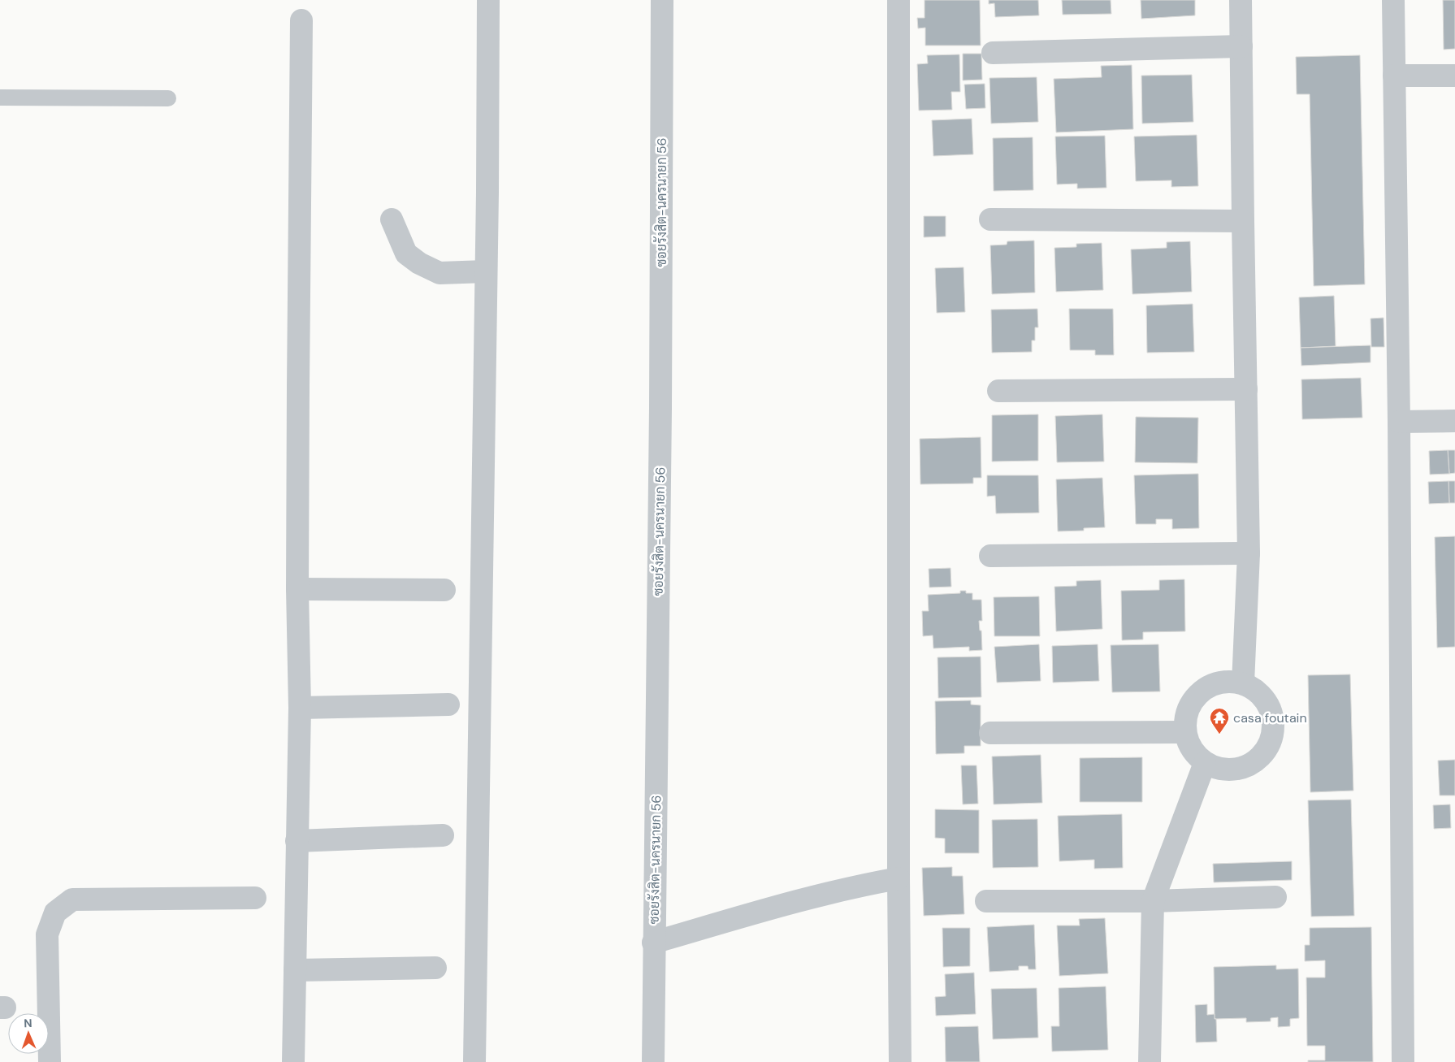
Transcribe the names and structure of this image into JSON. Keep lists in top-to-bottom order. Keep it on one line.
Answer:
{"streets":{"street":["ซอยรังสิต-นครนายก 56"]},"places":{"temple":["casa foutain"]},"north":"top"}
